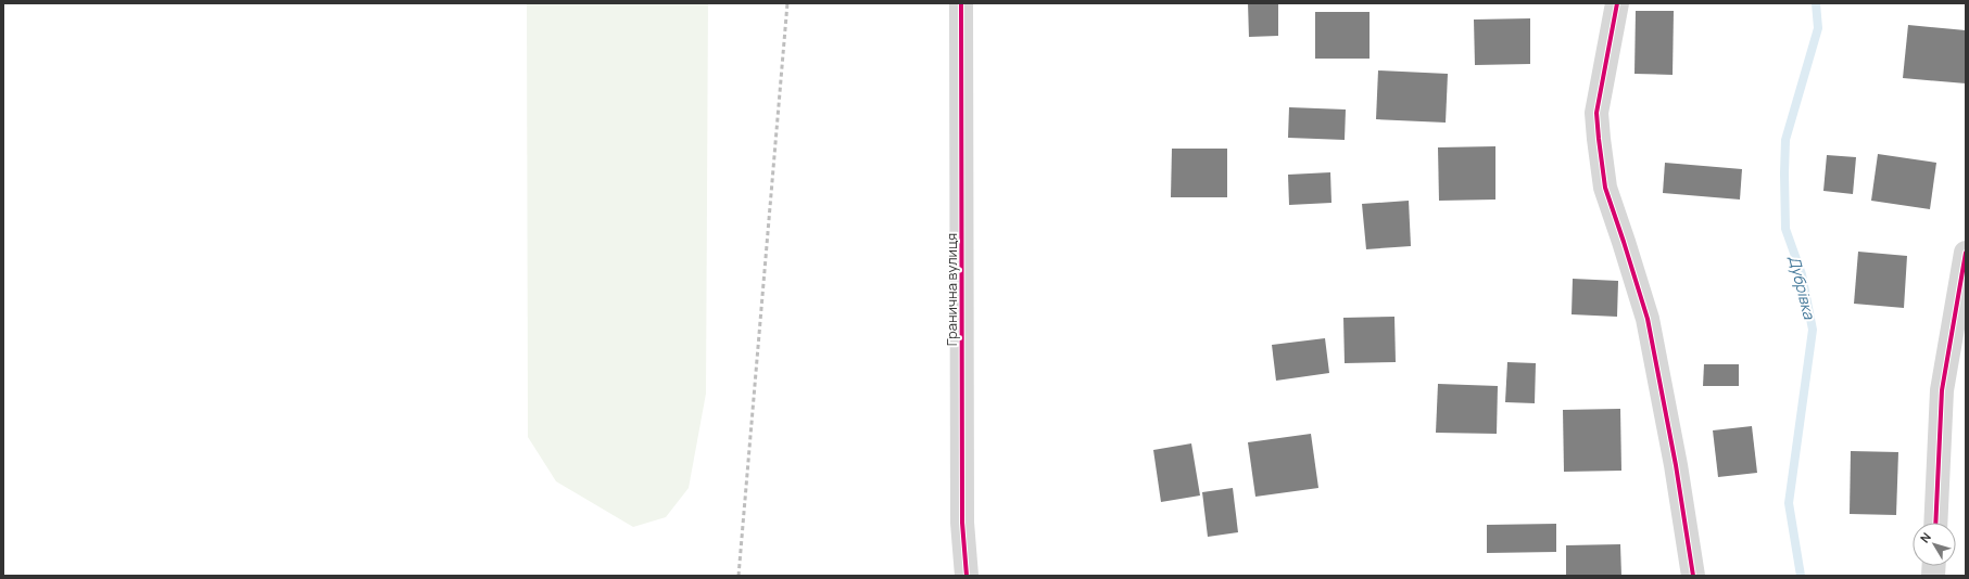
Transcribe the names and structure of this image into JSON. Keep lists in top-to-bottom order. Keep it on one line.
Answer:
{"streets":{"street":["Гранична вулиця"]},"water":["Дубрівка"],"north":"top left"}
